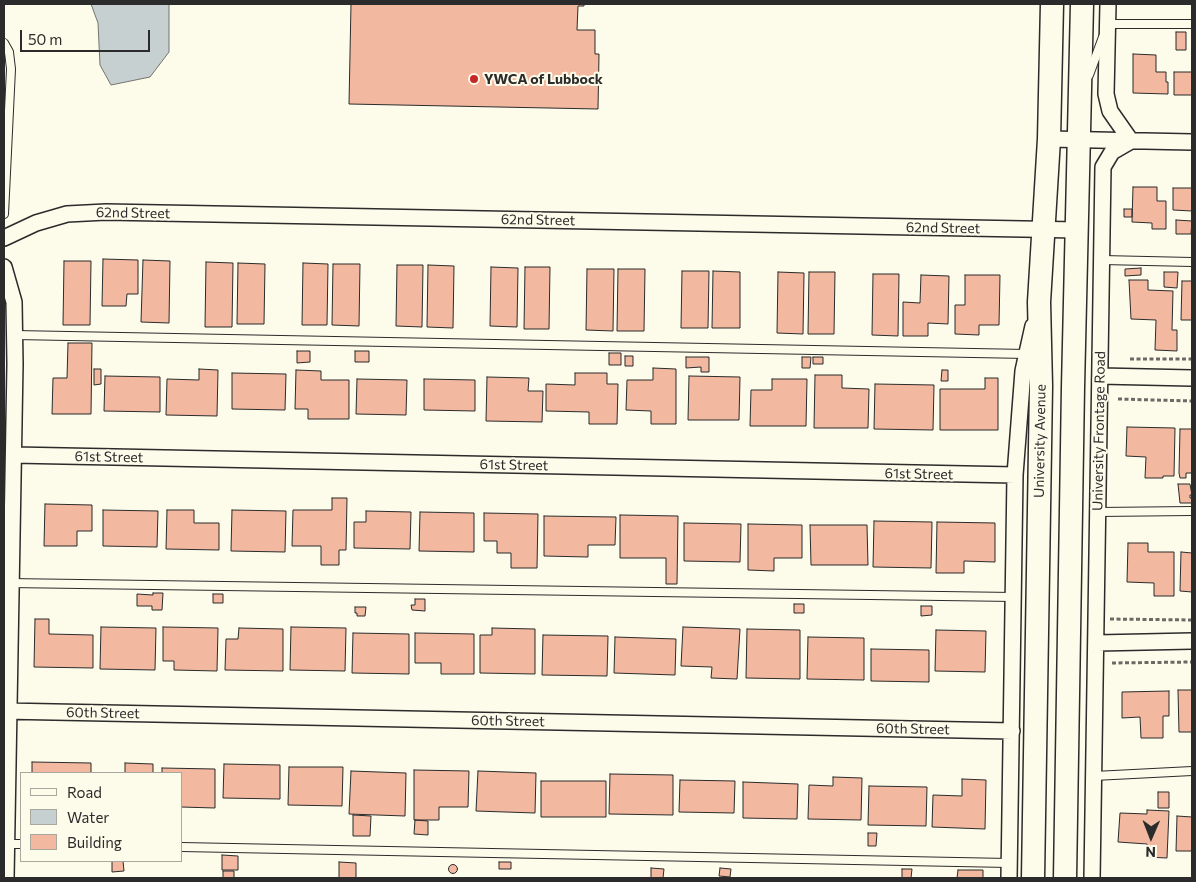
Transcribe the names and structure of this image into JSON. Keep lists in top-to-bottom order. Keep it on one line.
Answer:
{"streets":{"main road":["University Avenue"],"street":["62nd Street","University Frontage Road","61st Street","60th Street"]},"crossings":[["62nd Street","University Avenue"]],"places":["YWCA of Lubbock"],"legend":["Road","Water","Building"],"scale_bar":"50 m","north":"bottom"}
